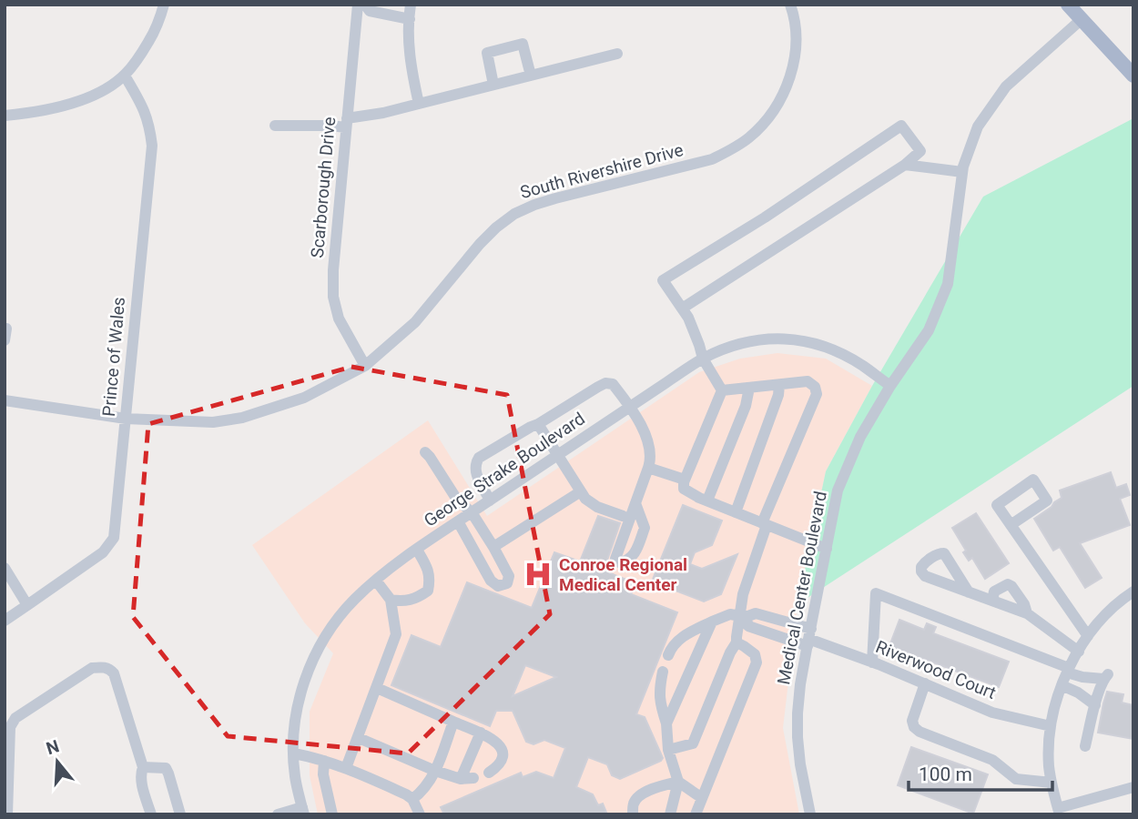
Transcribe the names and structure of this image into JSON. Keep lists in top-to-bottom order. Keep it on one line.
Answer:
{"streets":{"street":["South Rivershire Drive","Scarborough Drive","Prince of Wales","George Strake Boulevard","Medical Center Boulevard","Riverwood Court"]},"crossings":[["South Rivershire Drive","Scarborough Drive"],["South Rivershire Drive","Prince of Wales"],["George Strake Boulevard","Medical Center Boulevard"],["Medical Center Boulevard","Riverwood Court"]],"places":{"hospital":["Conroe Regional Medical Center"]},"scale_bar":"100 m","north":"top"}
